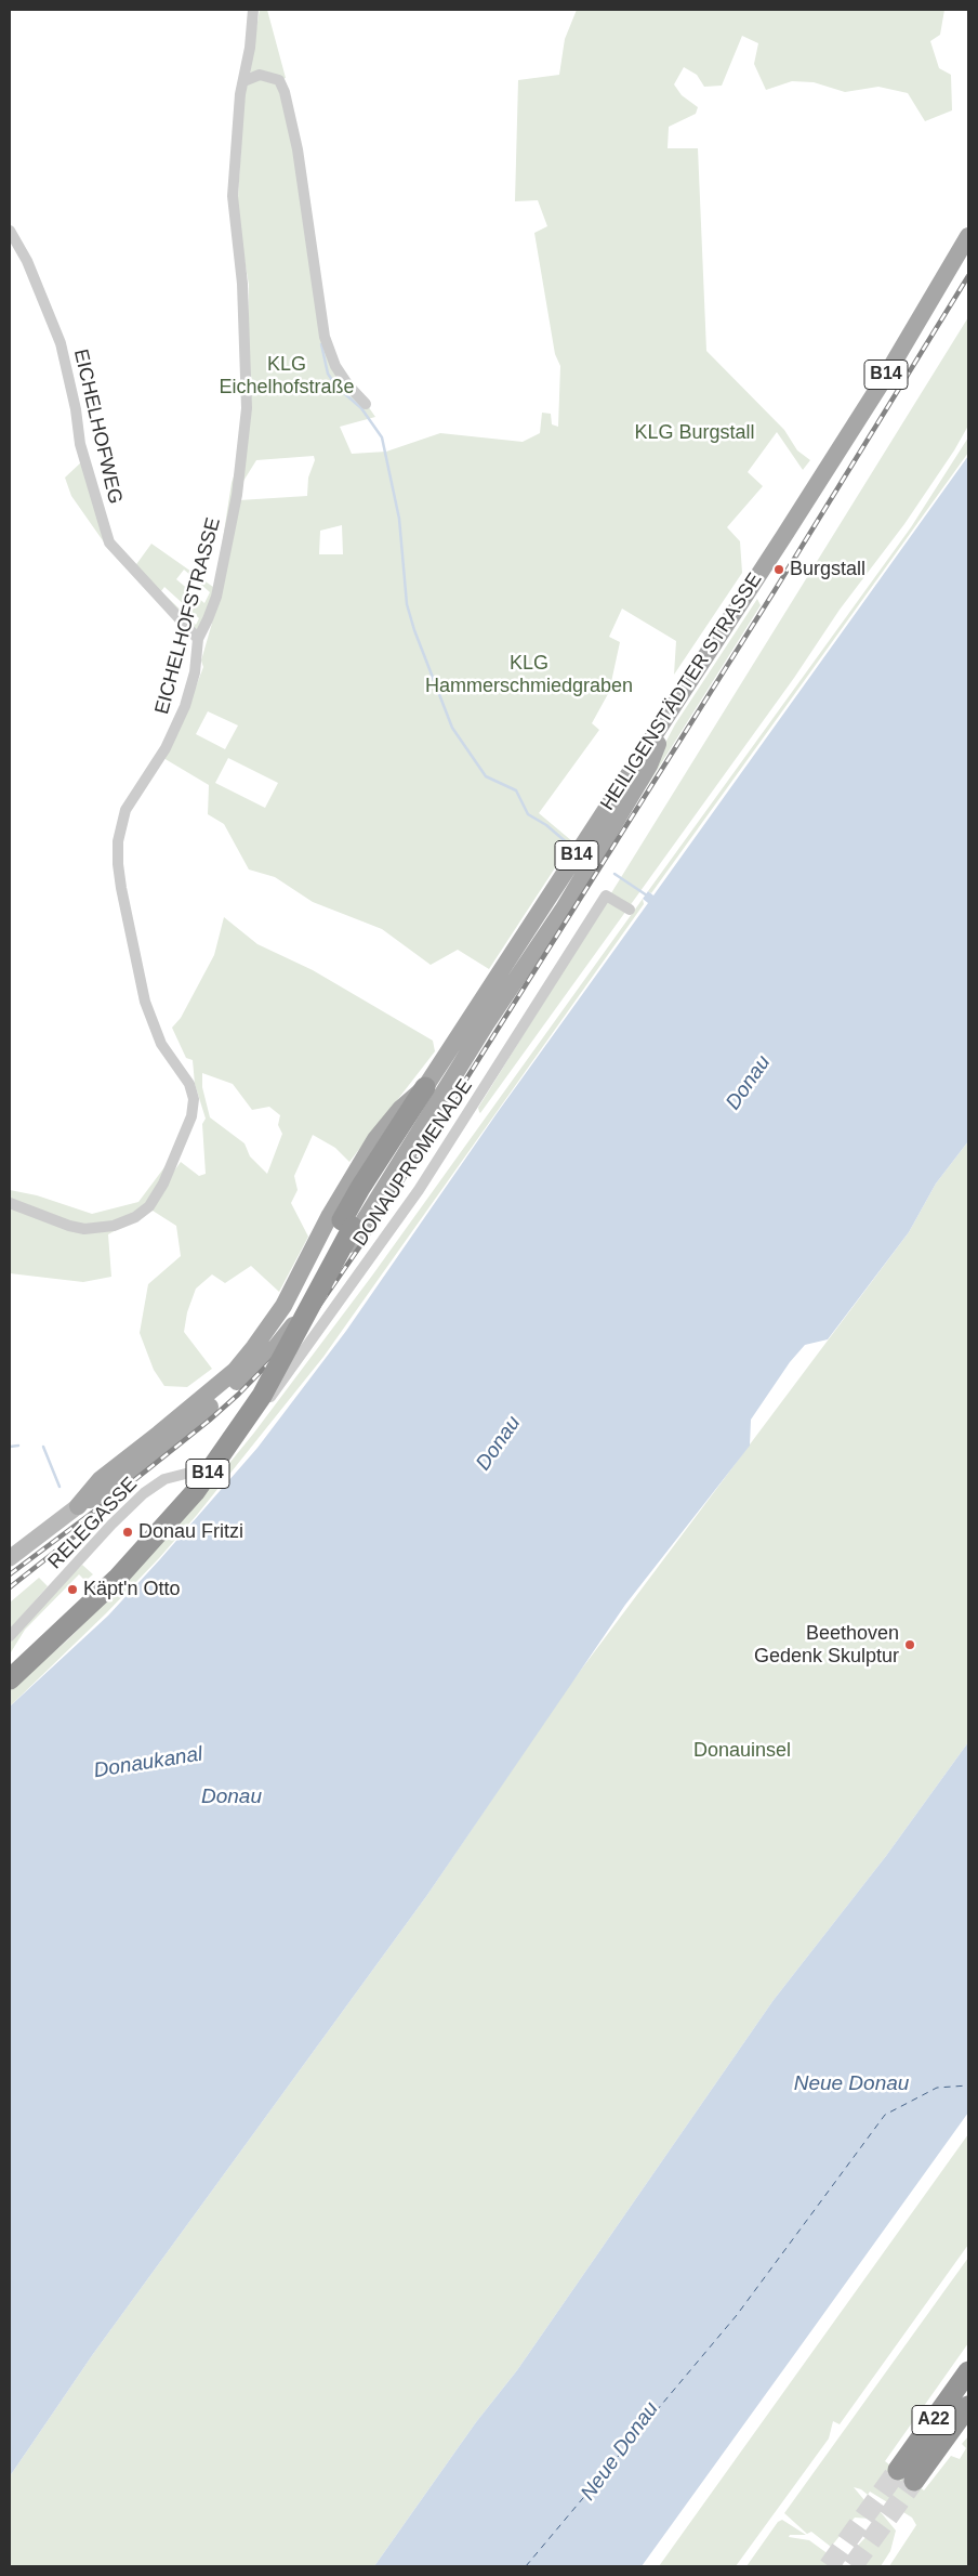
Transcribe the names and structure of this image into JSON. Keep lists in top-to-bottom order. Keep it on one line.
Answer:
{"streets":{"highway":["B14","HEILIGENSTÄDTER STRASSE","A22"],"street":["EICHELHOFWEG","EICHELHOFSTRASSE","DONAUPROMENADE","RELEGASSE"]},"crossings":[["B14","HEILIGENSTÄDTER STRASSE"],["EICHELHOFWEG","EICHELHOFSTRASSE"],["DONAUPROMENADE","RELEGASSE"]],"water":["Donau","Donaukanal","Neue Donau"],"parks":["KLG Eichelhofstraße","KLG Burgstall","KLG Hammerschmiedgraben","Donauinsel"],"places":["Burgstall","Donau Fritzi","Käpt'n Otto","Beethoven Gedenk Skulptur"]}
